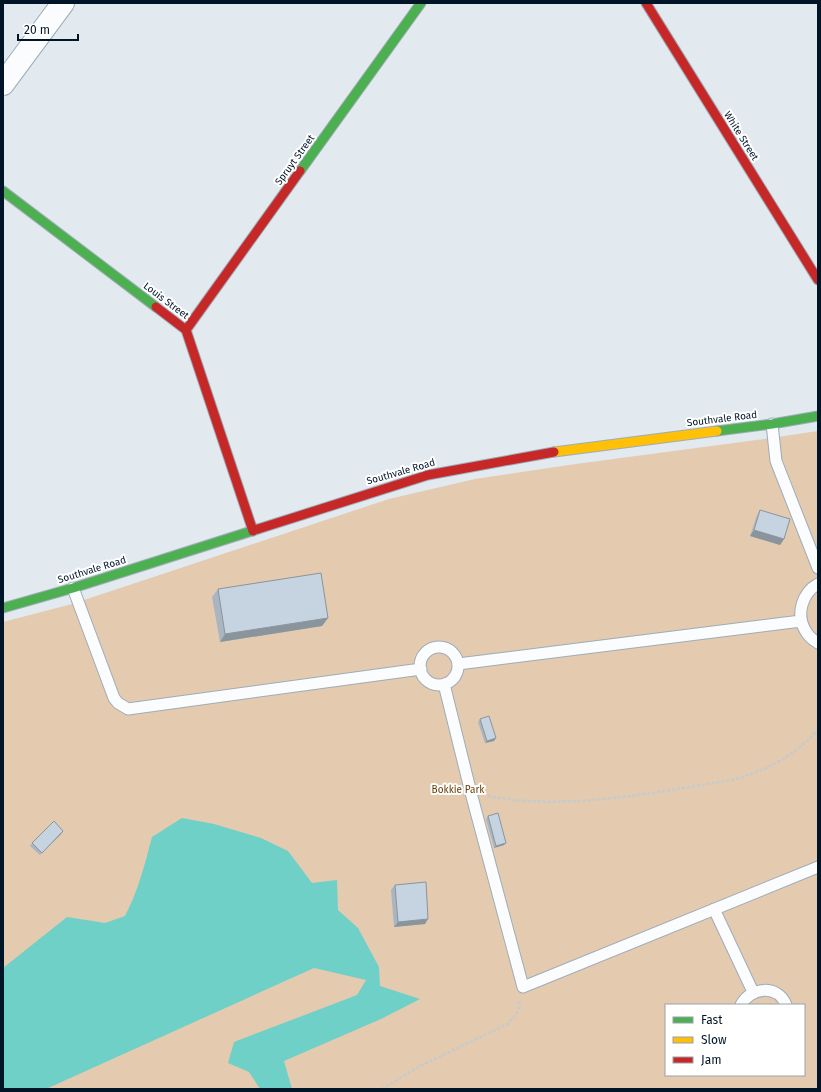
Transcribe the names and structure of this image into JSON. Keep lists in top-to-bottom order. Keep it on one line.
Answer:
{"streets":{"street":["White Street","Spruyt Street","Louis Street","Southvale Road"]},"crossings":[["Spruyt Street","Louis Street"],["Louis Street","Southvale Road"]],"parks":["Bokkie Park"],"legend":["Fast","Slow","Jam"],"scale_bar":"20 m"}
